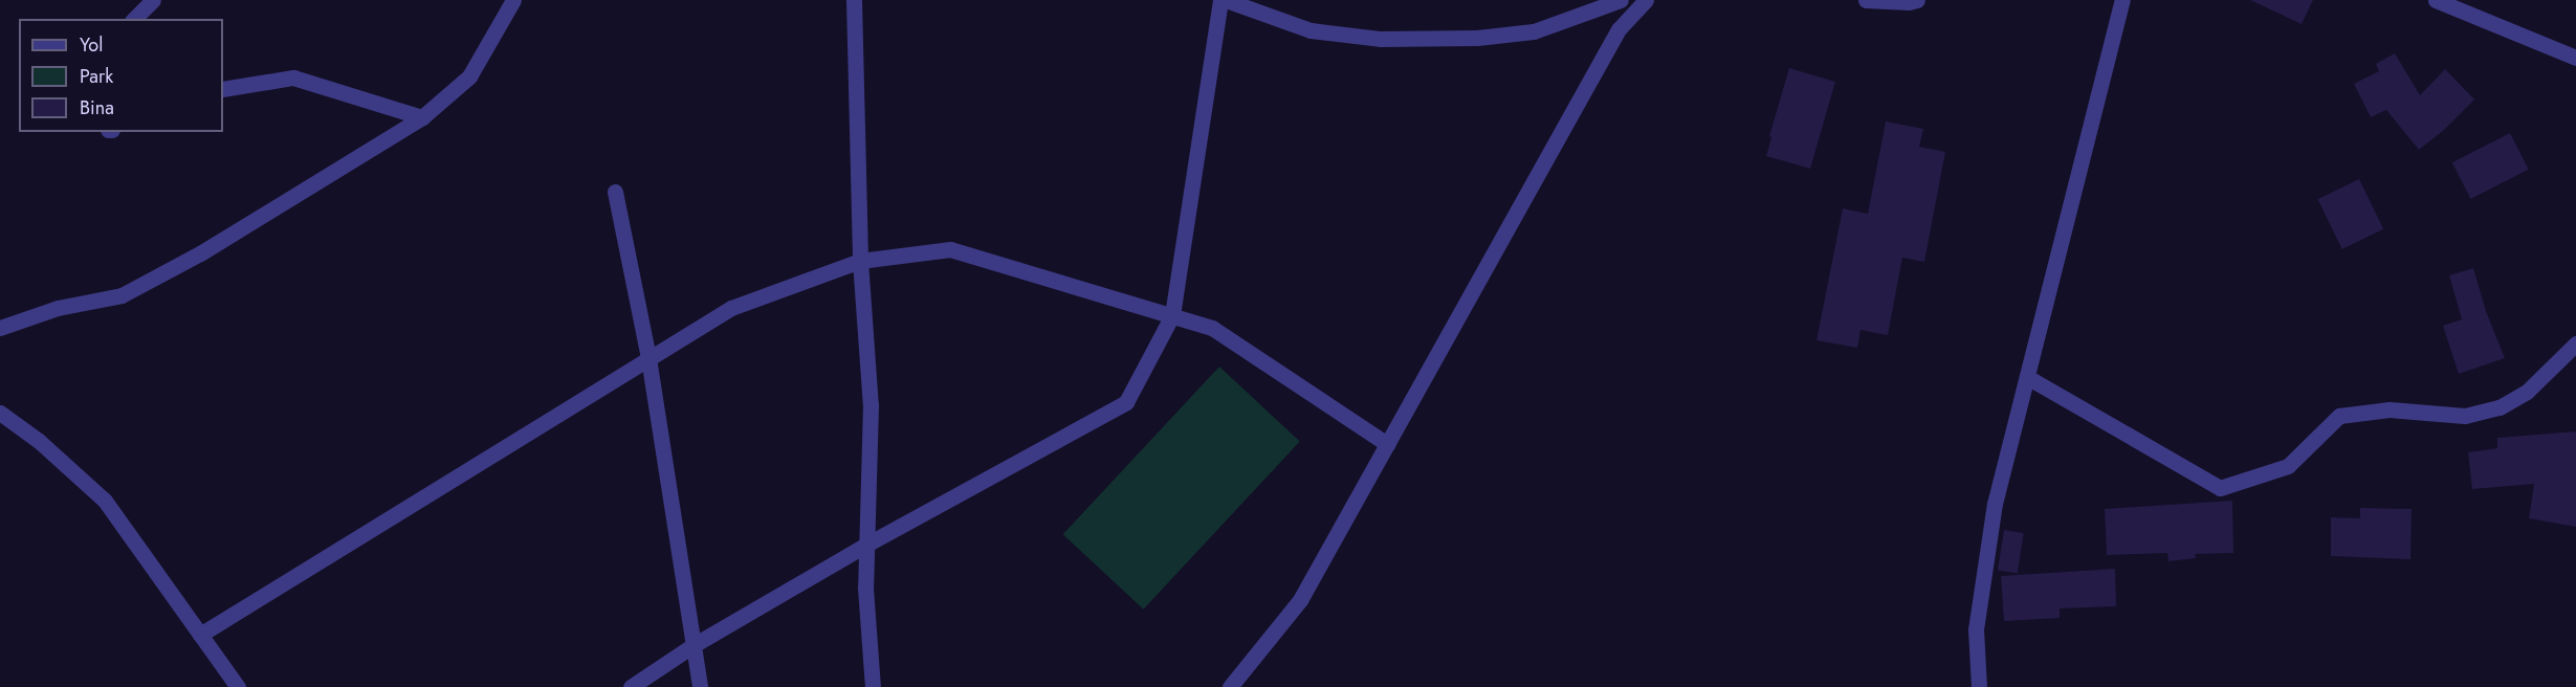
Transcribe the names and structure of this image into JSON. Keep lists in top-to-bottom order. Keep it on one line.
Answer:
{"legend":["Yol","Park","Bina"]}
